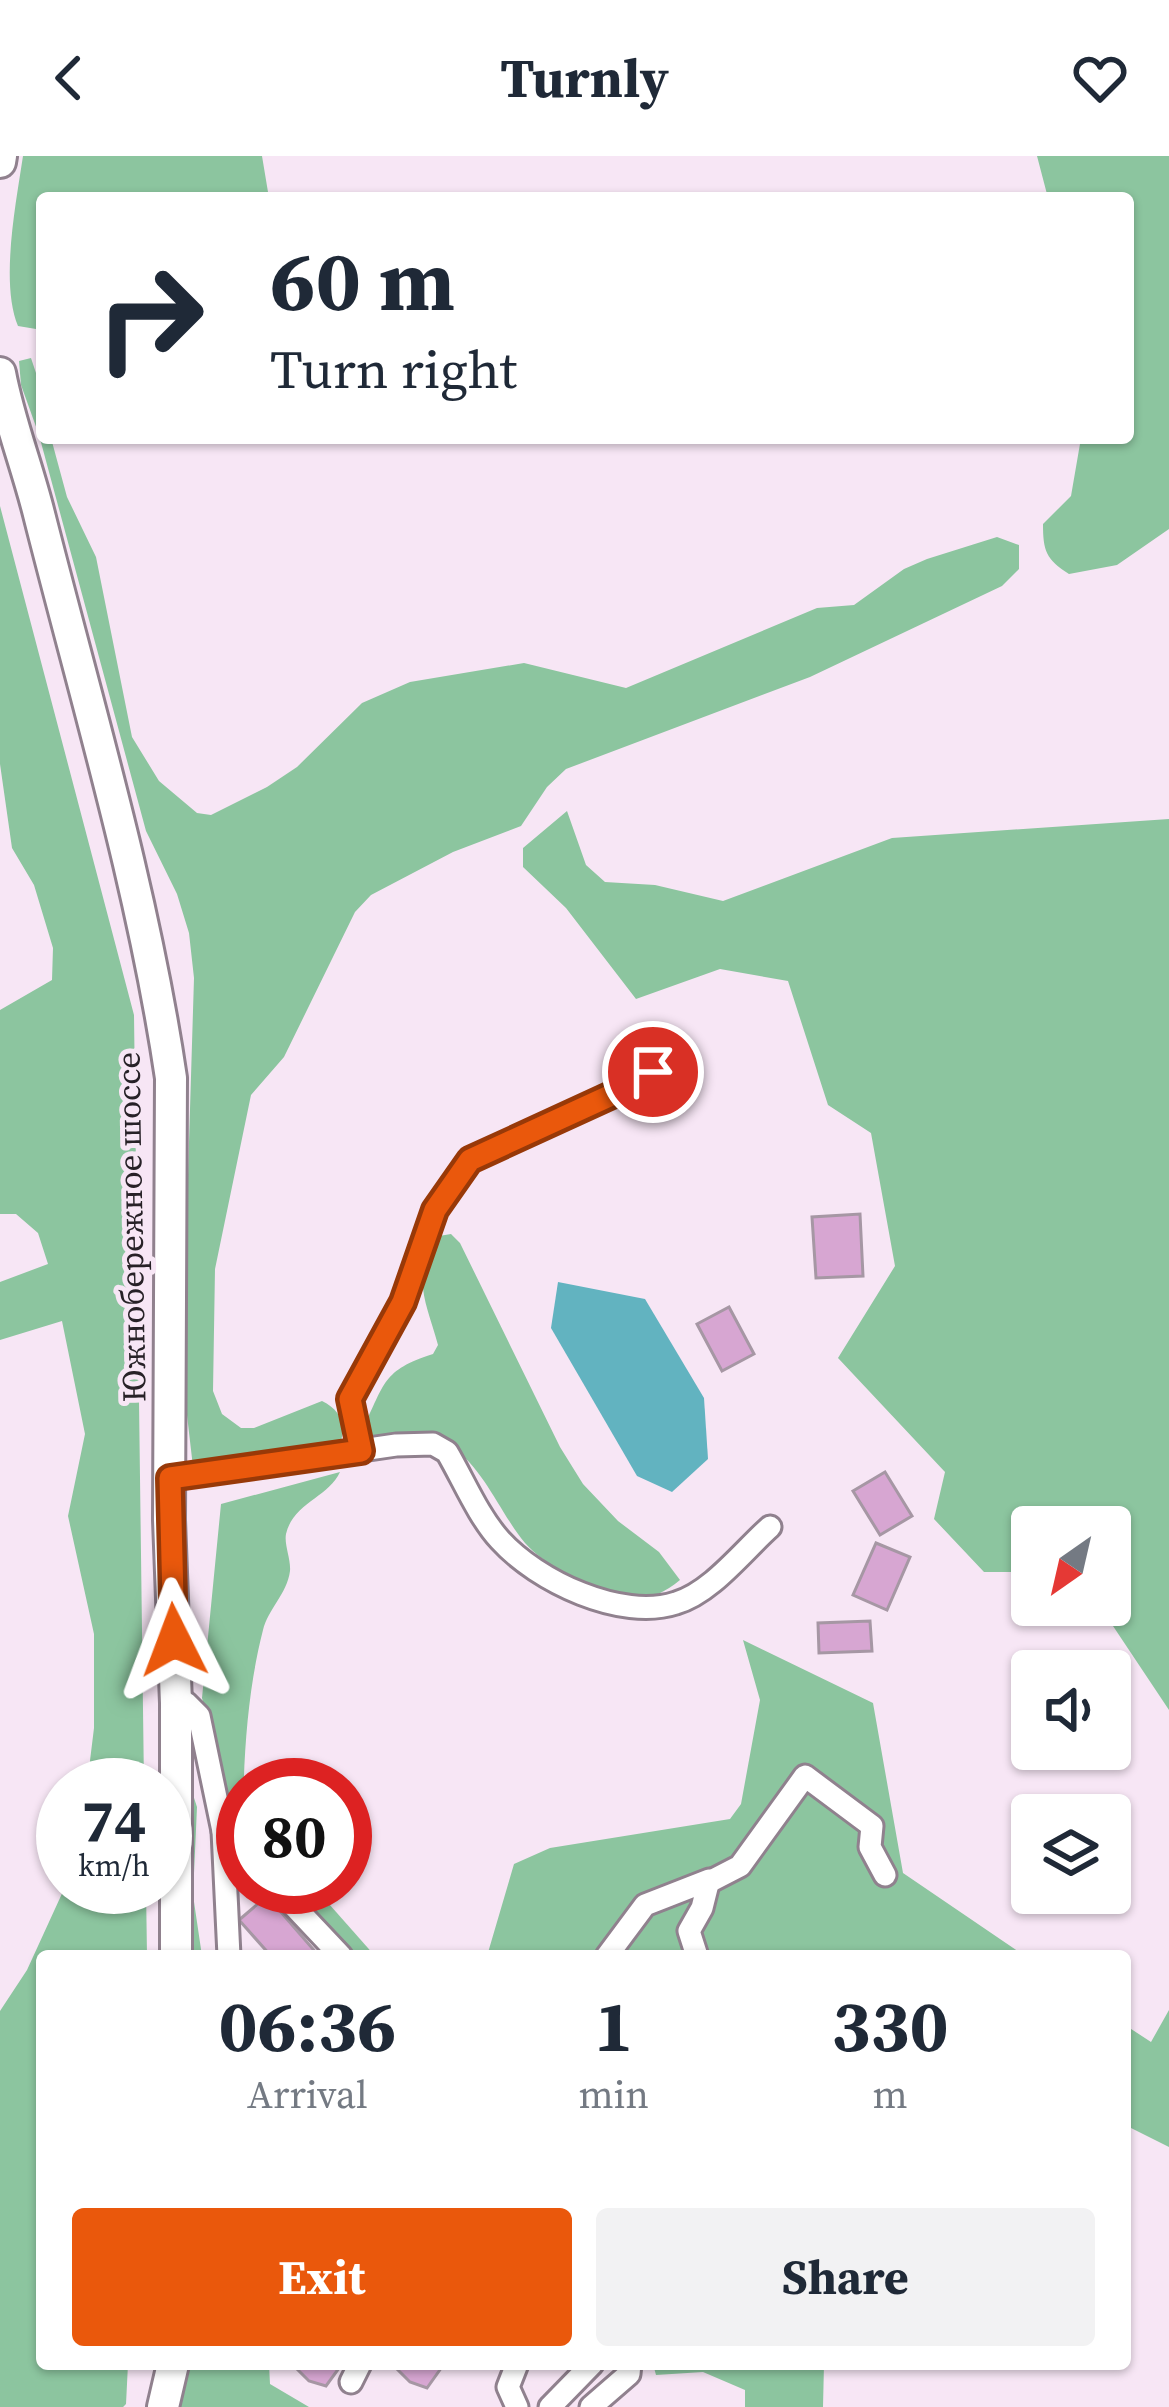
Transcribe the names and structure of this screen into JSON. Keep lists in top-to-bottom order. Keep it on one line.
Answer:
{"streets":{"highway":["Южнобережное шоссе"]},"north":"bottom left","page":{"header":"Turnly","turn":["60 m","Turn right"],"speed":"74 km/h","limit":"80","eta":["06:36","Arrival","1","min","330","m"],"buttons":["Exit","Share"]}}
